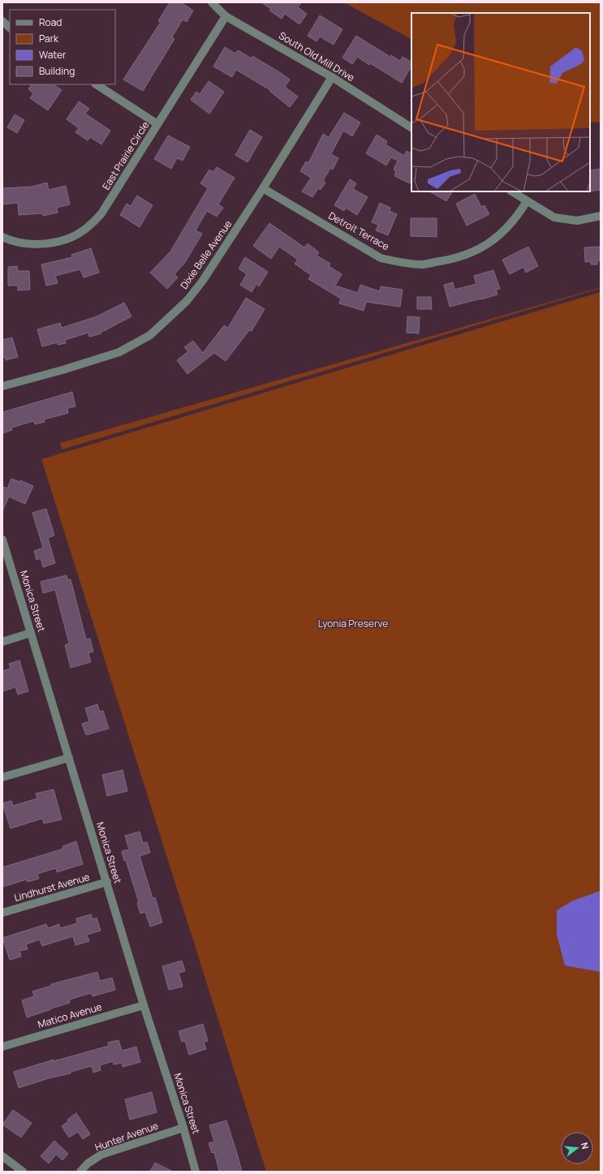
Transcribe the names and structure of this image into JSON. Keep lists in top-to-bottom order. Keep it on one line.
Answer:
{"streets":{"street":["South Old Mill Drive","East Prairie Circle","Detroit Terrace","Dixie Belle Avenue","Monica Street","Lindhurst Avenue","Matico Avenue","Hunter Avenue"]},"crossings":[["South Old Mill Drive","East Prairie Circle"],["South Old Mill Drive","Dixie Belle Avenue"],["Detroit Terrace","Dixie Belle Avenue"],["Monica Street","Lindhurst Avenue"],["Monica Street","Matico Avenue"],["Monica Street","Hunter Avenue"]],"parks":["Lyonia Preserve"],"legend":["Road","Park","Water","Building"],"north":"right"}
